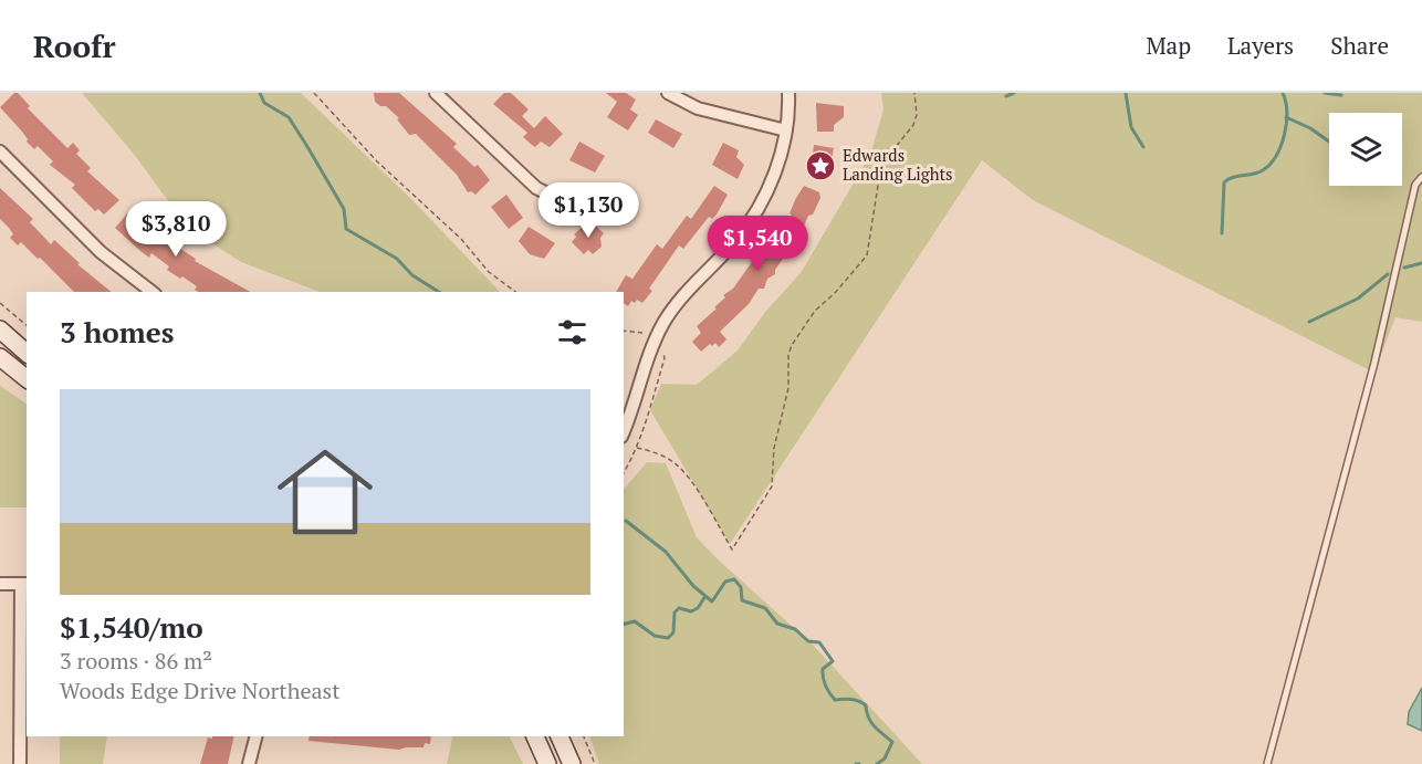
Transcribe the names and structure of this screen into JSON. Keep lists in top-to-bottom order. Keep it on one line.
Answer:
{"places":{"place":["Edwards Landing Lights"]},"page":{"header":"Roofr","nav":["Map","Layers","Share"],"price":["$1,130","$3,810","$1,540"],"heading":"3 homes","list":[{"name":"$1,540/mo","note":"3 rooms · 86 m² · Woods Edge Drive Northeast"}]}}
